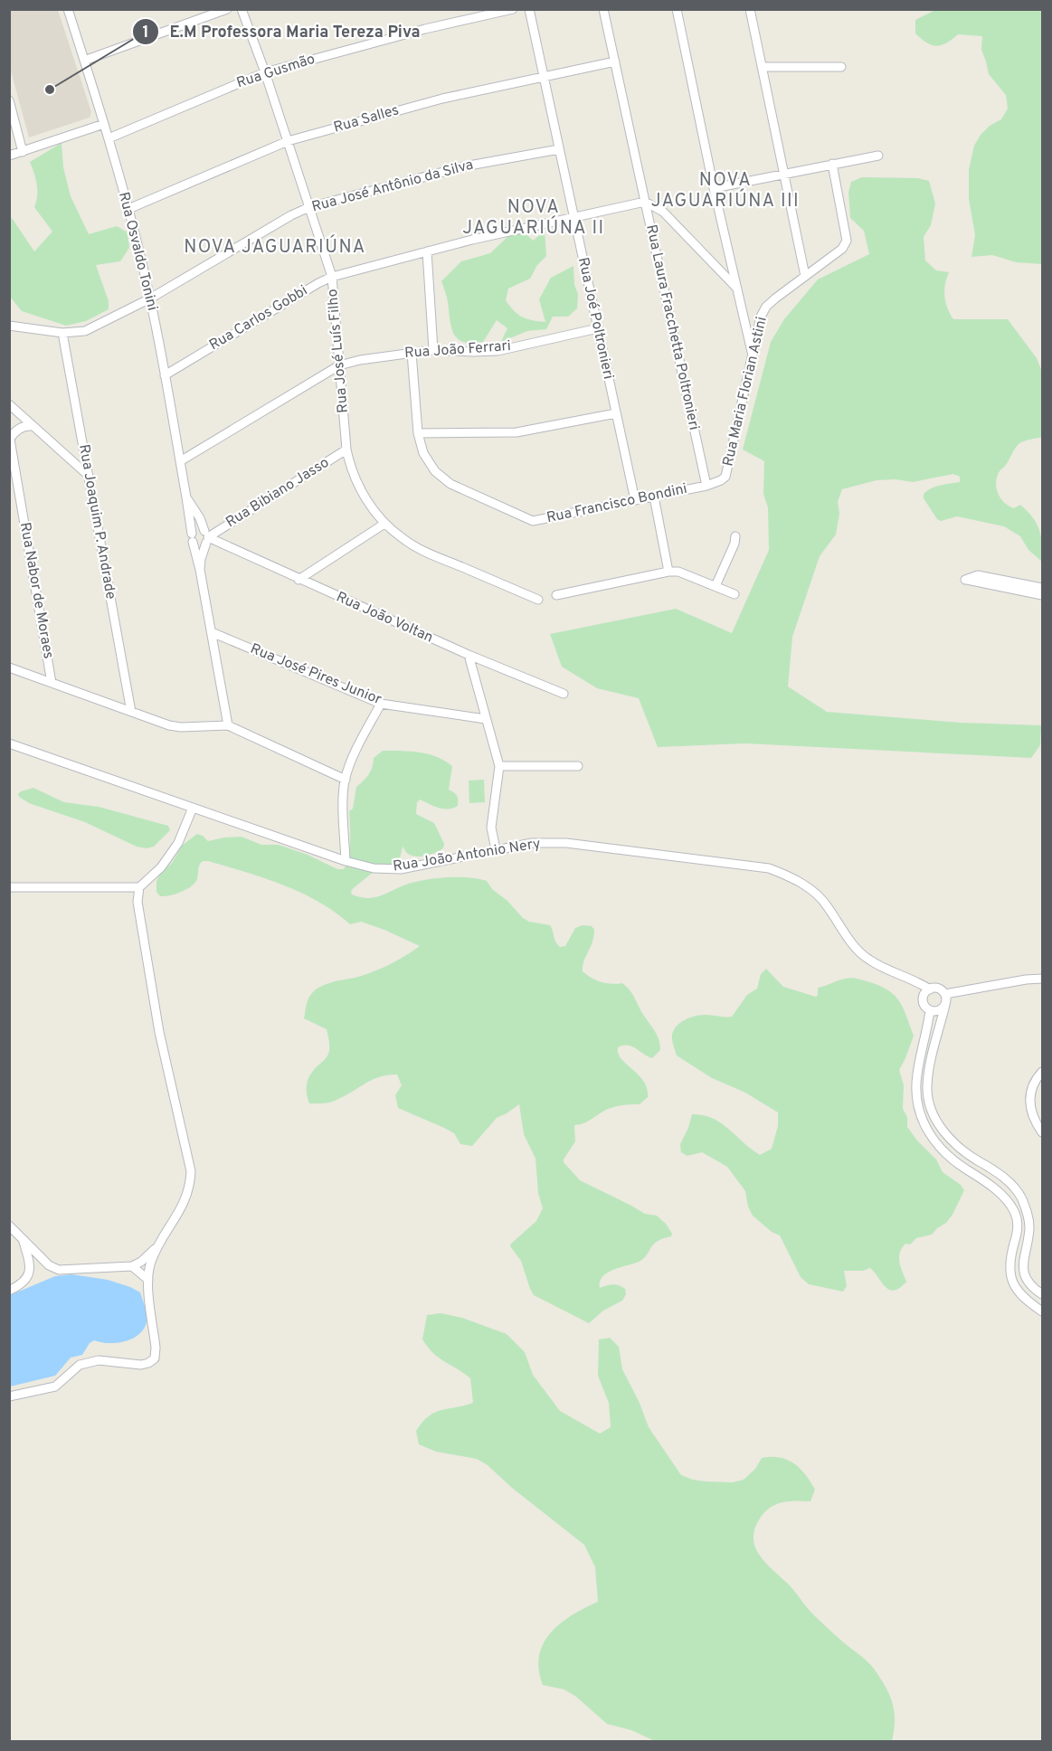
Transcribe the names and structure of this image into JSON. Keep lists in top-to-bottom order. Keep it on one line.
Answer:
{"streets":{"street":["Rua Gusmão","Rua Salles","Rua José Antônio da Silva","Rua Osvaldo Tonini","Rua Carlos Gobbi","Rua Joé Poltronieri","Rua Laura Fracchetta Poltronieri","Rua João Ferrari","Rua José Luís Filho","Rua Maria Florian Astini","Rua Bibiano Jasso","Rua Francisco Bondini","Rua Joaquim P. Andrade","Rua Nabor de Moraes","Rua João Voltan","Rua José Pires Junior","Rua João Antonio Nery"]},"crossings":[["Rua Gusmão","Rua Osvaldo Tonini"],["Rua Gusmão","Rua José Luís Filho"],["Rua Salles","Rua Osvaldo Tonini"],["Rua Salles","Rua Joé Poltronieri"],["Rua Salles","Rua Laura Fracchetta Poltronieri"],["Rua Salles","Rua José Luís Filho"],["Rua José Antônio da Silva","Rua Osvaldo Tonini"],["Rua José Antônio da Silva","Rua Joé Poltronieri"],["Rua José Antônio da Silva","Rua José Luís Filho"],["Rua José Antônio da Silva","Rua Joaquim P. Andrade"],["Rua Osvaldo Tonini","Rua Carlos Gobbi"],["Rua Osvaldo Tonini","Rua João Ferrari"],["Rua Osvaldo Tonini","Rua Bibiano Jasso"],["Rua Osvaldo Tonini","Rua João Voltan"],["Rua Osvaldo Tonini","Rua José Pires Junior"],["Rua Carlos Gobbi","Rua Joé Poltronieri"],["Rua Carlos Gobbi","Rua Laura Fracchetta Poltronieri"],["Rua Carlos Gobbi","Rua José Luís Filho"],["Rua Joé Poltronieri","Rua João Ferrari"],["Rua Joé Poltronieri","Rua Francisco Bondini"],["Rua Laura Fracchetta Poltronieri","Rua Maria Florian Astini"],["Rua Laura Fracchetta Poltronieri","Rua Francisco Bondini"],["Rua João Ferrari","Rua José Luís Filho"],["Rua João Ferrari","Rua Francisco Bondini"],["Rua José Luís Filho","Rua Bibiano Jasso"],["Rua Maria Florian Astini","Rua Francisco Bondini"],["Rua Bibiano Jasso","Rua João Voltan"],["Rua José Pires Junior","Rua João Antonio Nery"]],"districts":["NOVA JAGUARIÚNA III","NOVA JAGUARIÚNA II","NOVA JAGUARIÚNA"],"places":["E.M Professora Maria Tereza Piva"]}
